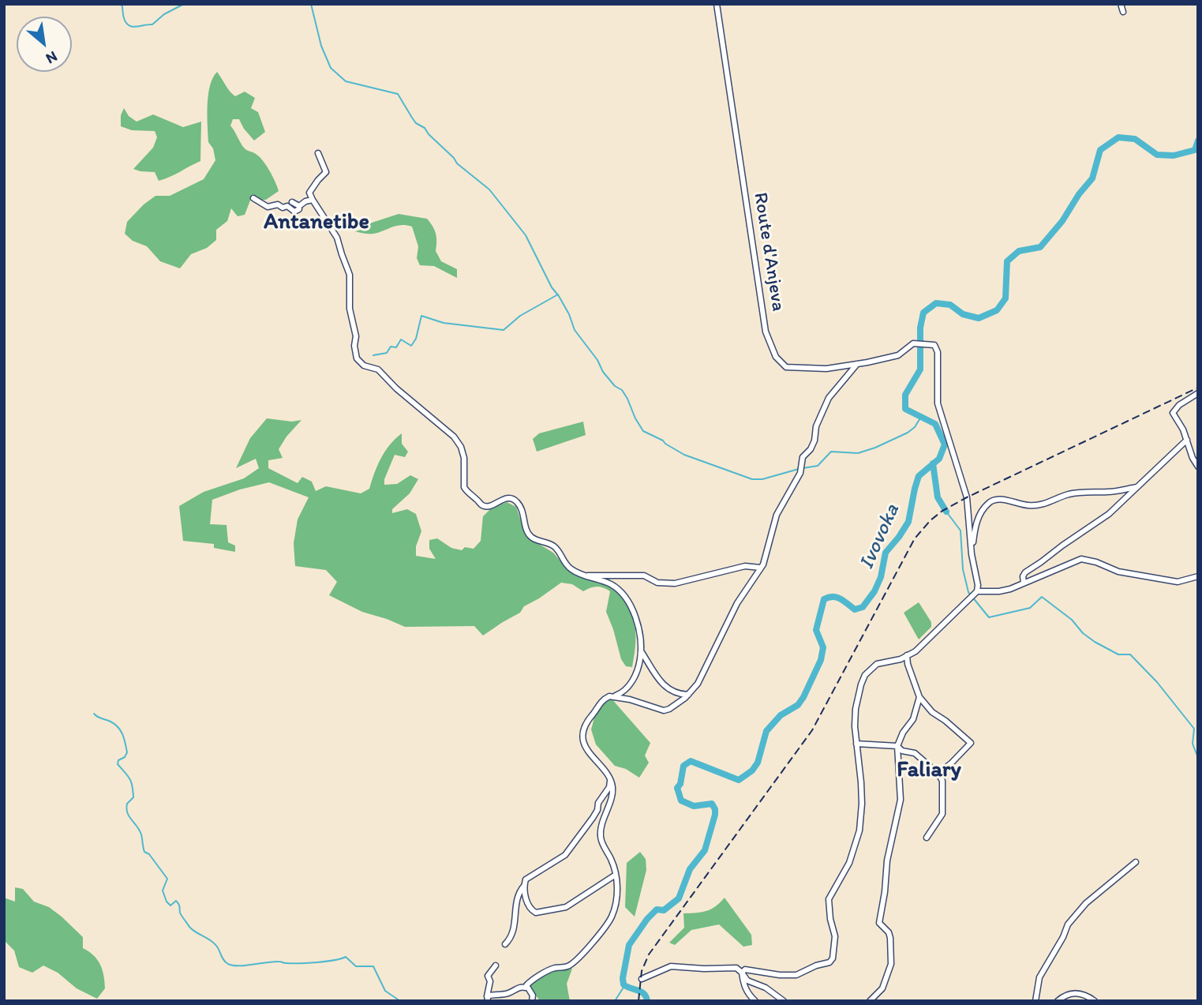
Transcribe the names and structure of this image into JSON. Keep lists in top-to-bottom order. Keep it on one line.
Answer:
{"streets":{"street":["Route d'Anjeva"]},"districts":["Antanetibe","Faliary"],"water":["Ivovoka"],"north":"bottom right"}
